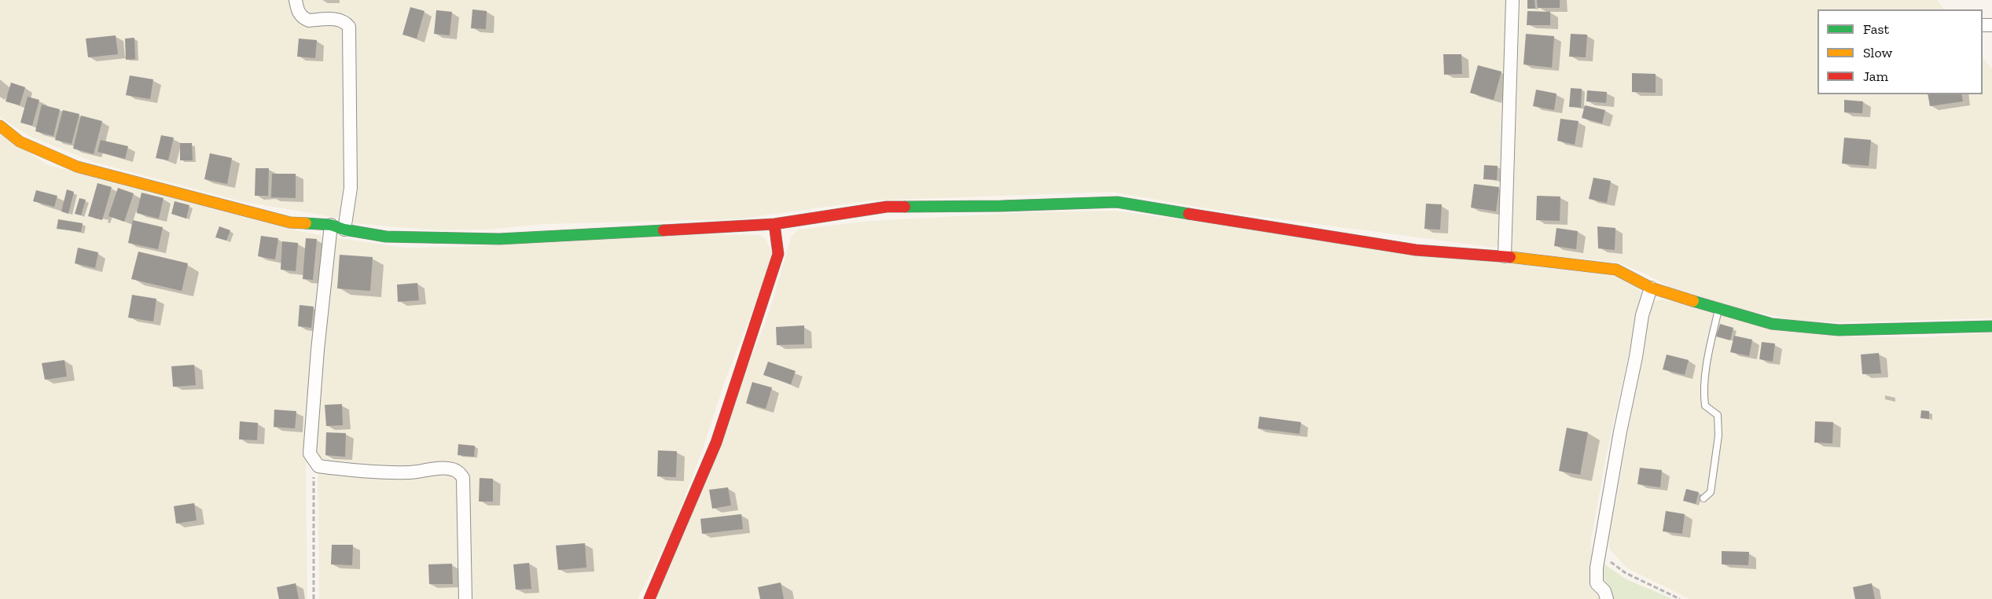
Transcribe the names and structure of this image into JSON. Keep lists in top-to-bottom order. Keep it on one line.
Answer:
{"legend":["Fast","Slow","Jam"]}
